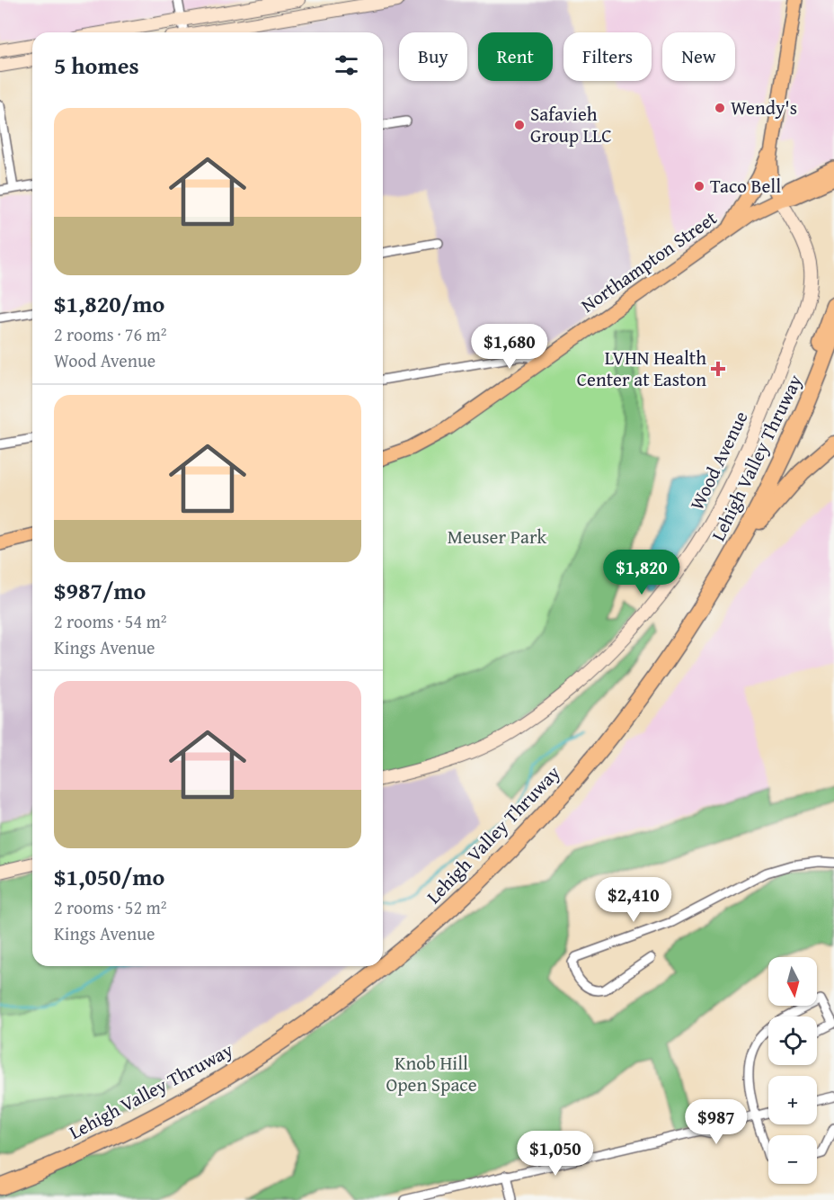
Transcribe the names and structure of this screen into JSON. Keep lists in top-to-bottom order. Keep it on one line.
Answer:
{"streets":{"highway":["Lehigh Valley Thruway"],"main road":["Northampton Street","Wood Avenue"]},"crossings":[["Northampton Street","Wood Avenue"]],"parks":["Meuser Park","Knob Hill Open Space"],"places":{"other":["Wendy's","Safavieh Group LLC","Taco Bell"],"health":["LVHN Health Center at Easton"]},"north":"bottom","page":{"chip":["Buy","Rent","Filters","New"],"heading":"5 homes","list":[{"name":"$1,820/mo","note":"2 rooms · 76 m² · Wood Avenue"},{"name":"$987/mo","note":"2 rooms · 54 m² · Kings Avenue"},{"name":"$1,050/mo","note":"2 rooms · 52 m² · Kings Avenue"}],"price":["$1,680","$1,820","$2,410","$987","$1,050"],"map_buttons":["+","−"]}}
